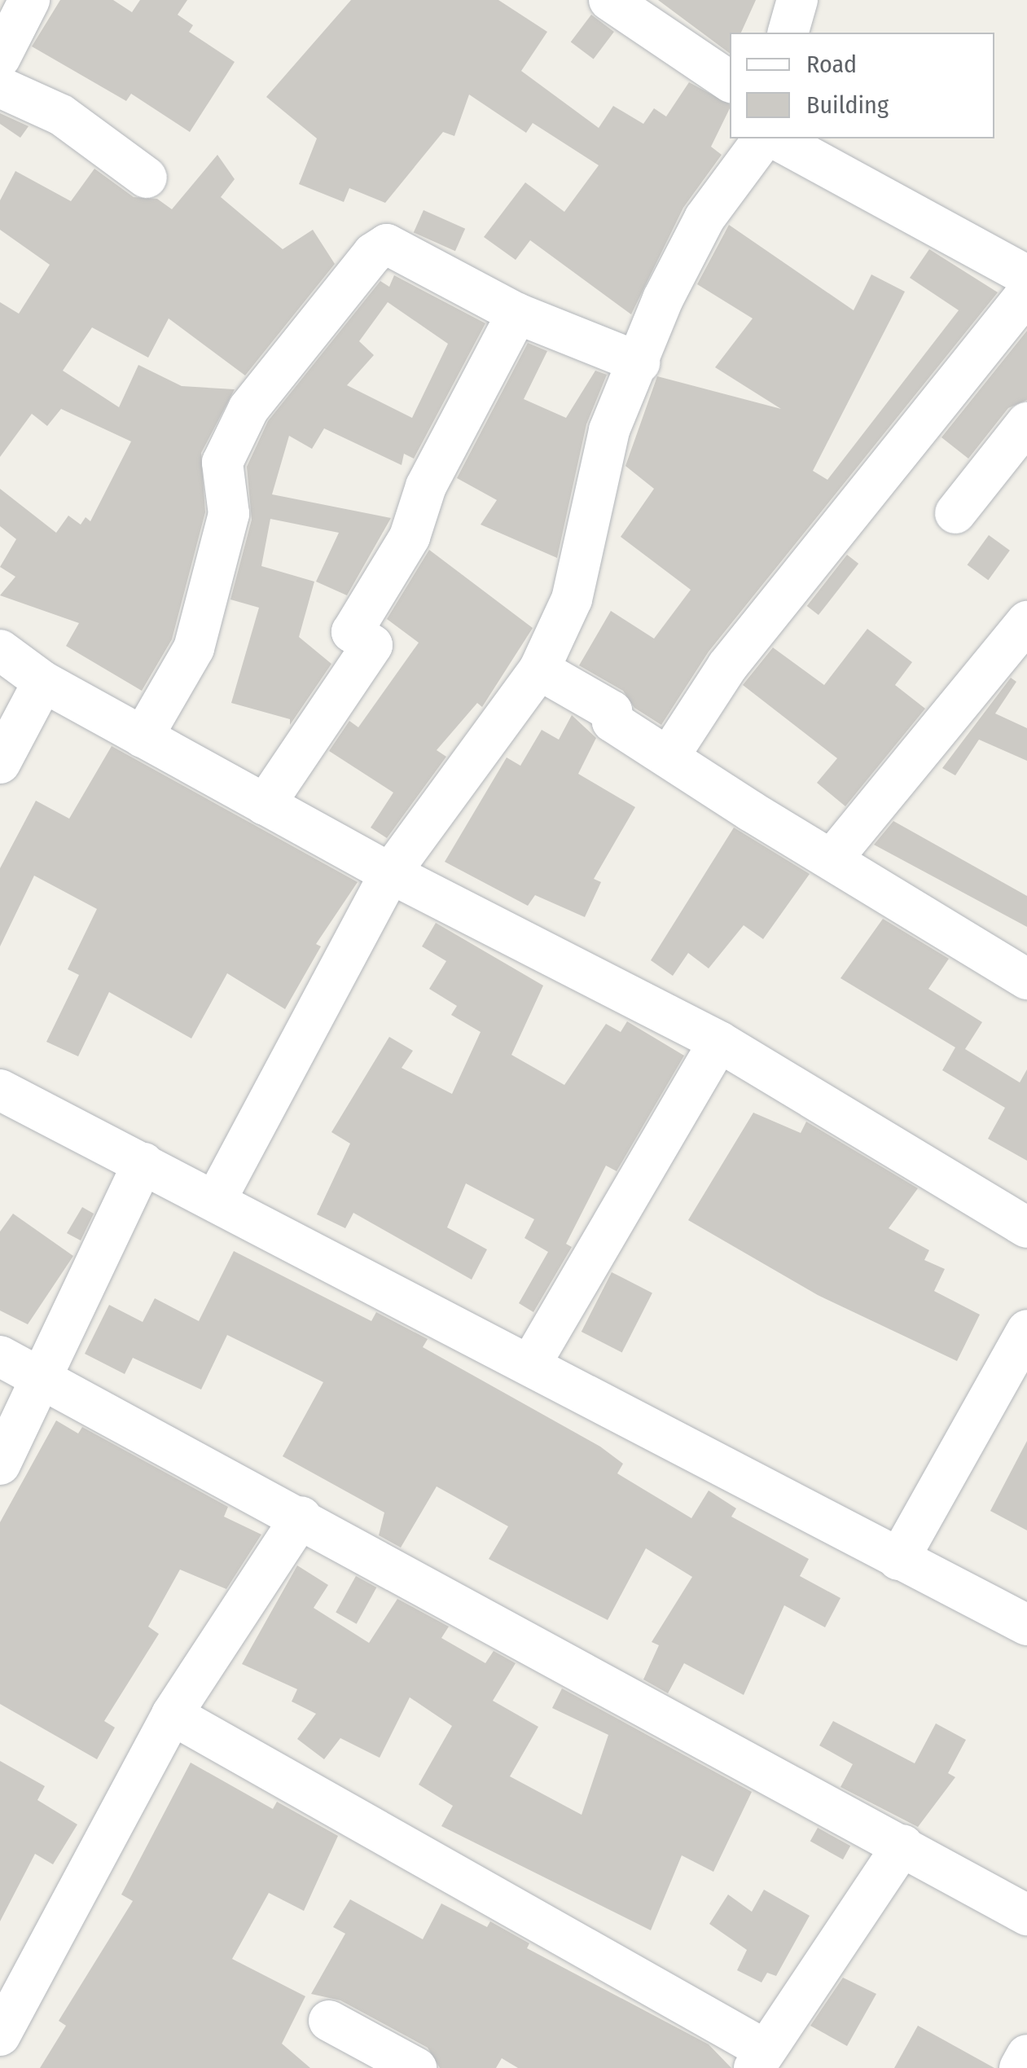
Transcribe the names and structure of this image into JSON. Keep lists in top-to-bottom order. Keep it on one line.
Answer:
{"legend":["Road","Building"]}
